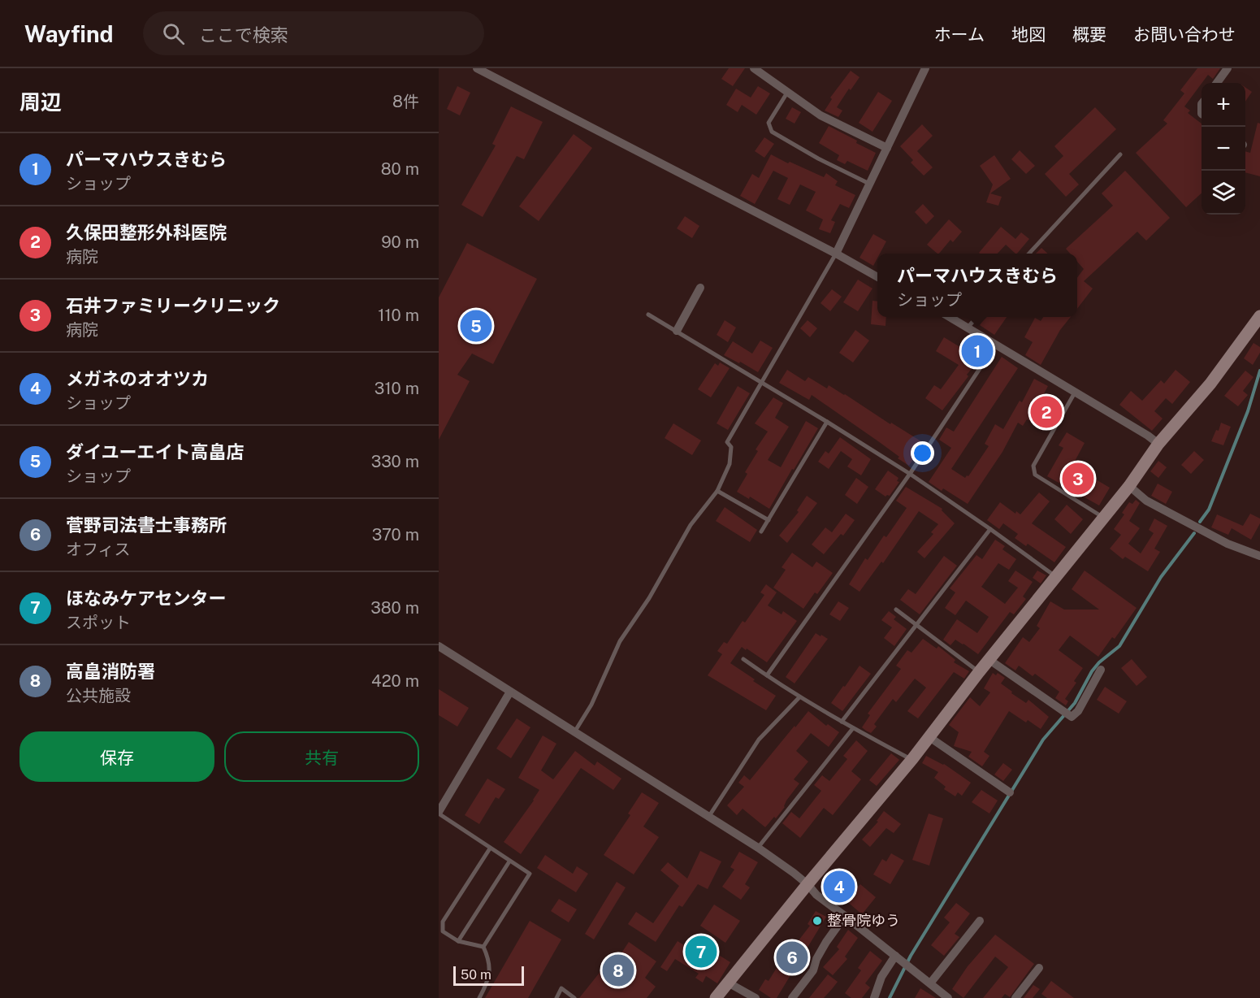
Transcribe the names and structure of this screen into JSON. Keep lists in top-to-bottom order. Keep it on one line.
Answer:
{"places":["整骨院ゆう"],"scale_bar":"50 m","page":{"header":"Wayfind","search":"ここで検索","nav":["ホーム","地図","概要","お問い合わせ"],"heading":["周辺","8件"],"map_buttons":["+","−"],"list":[{"mark":"1","name":"パーマハウスきむら","note":"ショップ","value":"80 m"},{"mark":"2","name":"久保田整形外科医院","note":"病院","value":"90 m"},{"mark":"3","name":"石井ファミリークリニック","note":"病院","value":"110 m"},{"mark":"4","name":"メガネのオオツカ","note":"ショップ","value":"310 m"},{"mark":"5","name":"ダイユーエイト高畠店","note":"ショップ","value":"330 m"},{"mark":"6","name":"菅野司法書士事務所","note":"オフィス","value":"370 m"},{"mark":"7","name":"ほなみケアセンター","note":"スポット","value":"380 m"},{"mark":"8","name":"高畠消防署","note":"公共施設","value":"420 m"}],"popup":["パーマハウスきむら","ショップ"],"pins":["5","1","2","3","4","7","6","8"],"buttons":["保存","共有"],"scale":"50 m"}}
